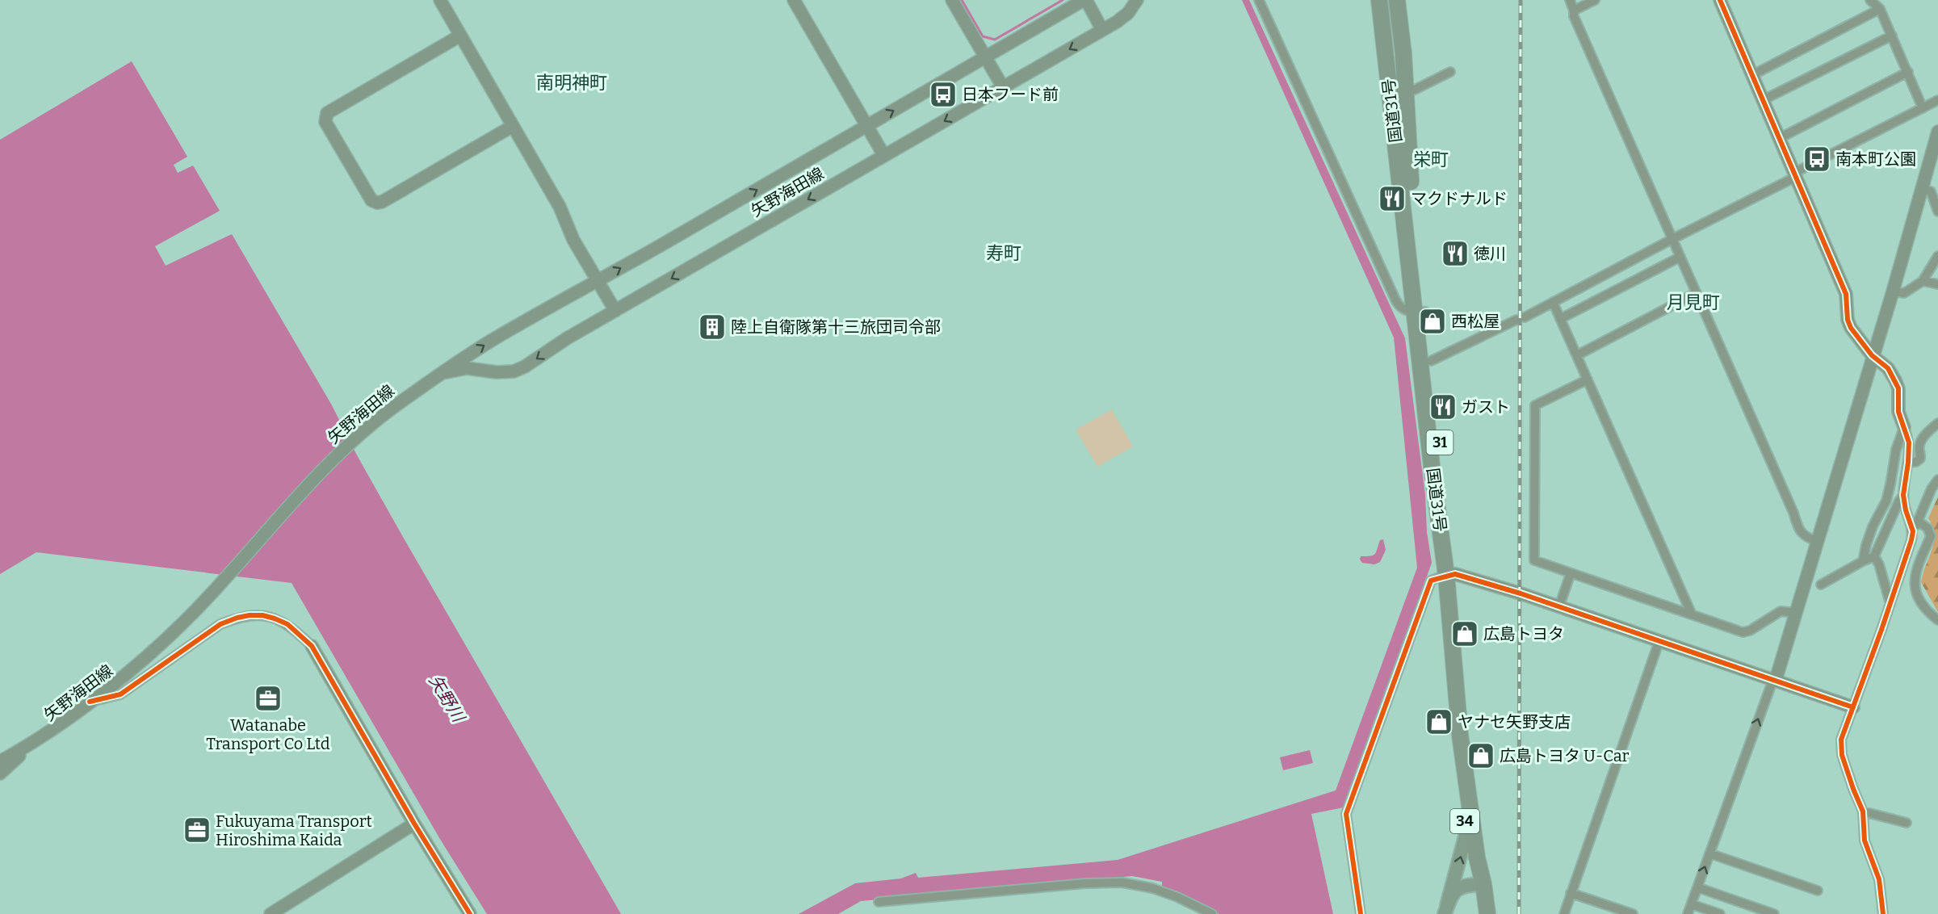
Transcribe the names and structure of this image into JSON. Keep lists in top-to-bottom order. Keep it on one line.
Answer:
{"streets":{"highway":["国道31号","31"],"main road":["34"],"street":["矢野海田線"]},"crossings":[["国道31号","34"]],"districts":["南明神町","栄町","寿町","月見町"],"water":["矢野川"],"places":{"bus stop":["日本フード前","南本町公園"],"restaurant":["マクドナルド","徳川","ガスト"],"shop":["西松屋","広島トヨタ","ヤナセ矢野支店","広島トヨタ U-Car"],"building":["陸上自衛隊第十三旅団司令部"],"office":["Watanabe Transport Co Ltd","Fukuyama Transport Hiroshima Kaida"]}}
